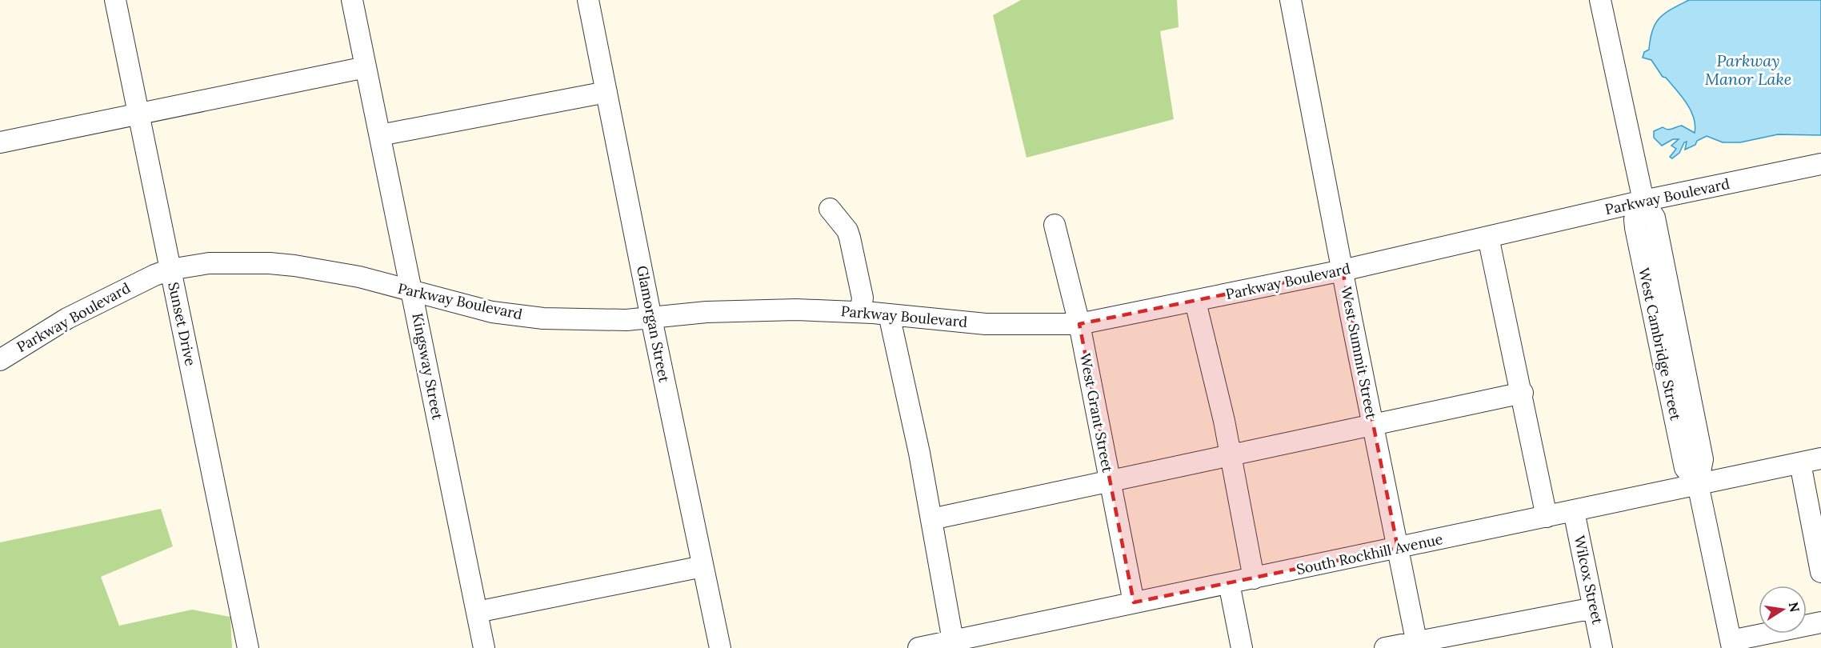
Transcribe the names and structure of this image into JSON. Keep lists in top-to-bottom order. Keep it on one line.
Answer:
{"streets":{"street":["Parkway Boulevard","Sunset Drive","Glamorgan Street","West Cambridge Street","West Summit Street","Kingsway Street","West Grant Street","South Rockhill Avenue","Wilcox Street"]},"crossings":[["Parkway Boulevard","Sunset Drive"],["Parkway Boulevard","Glamorgan Street"],["Parkway Boulevard","West Cambridge Street"],["Parkway Boulevard","West Summit Street"],["Parkway Boulevard","Kingsway Street"],["Parkway Boulevard","West Grant Street"],["West Cambridge Street","South Rockhill Avenue"],["West Summit Street","South Rockhill Avenue"],["West Grant Street","South Rockhill Avenue"],["South Rockhill Avenue","Wilcox Street"]],"water":["Parkway Manor Lake"],"north":"right"}
